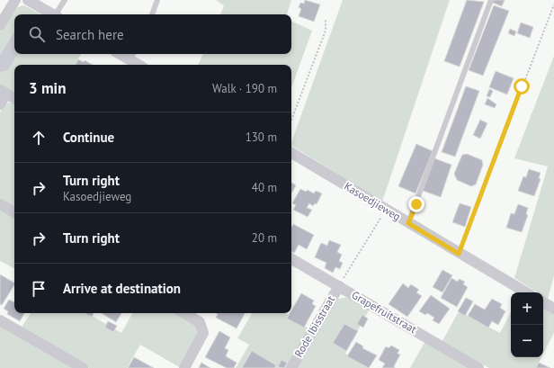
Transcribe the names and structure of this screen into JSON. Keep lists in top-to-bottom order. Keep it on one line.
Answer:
{"streets":{"street":["Kasoedjieweg","Grapefruitstraat","Rode Ibisstraat"]},"crossings":[["Grapefruitstraat","Rode Ibisstraat"]],"page":{"search":"Search here","heading":["3 min","Walk · 190 m"],"list":[["Continue","130 m"],["Turn right","Kasoedjieweg","40 m"],["Turn right","20 m"],"Arrive at destination"],"map_buttons":["+","−"]}}
